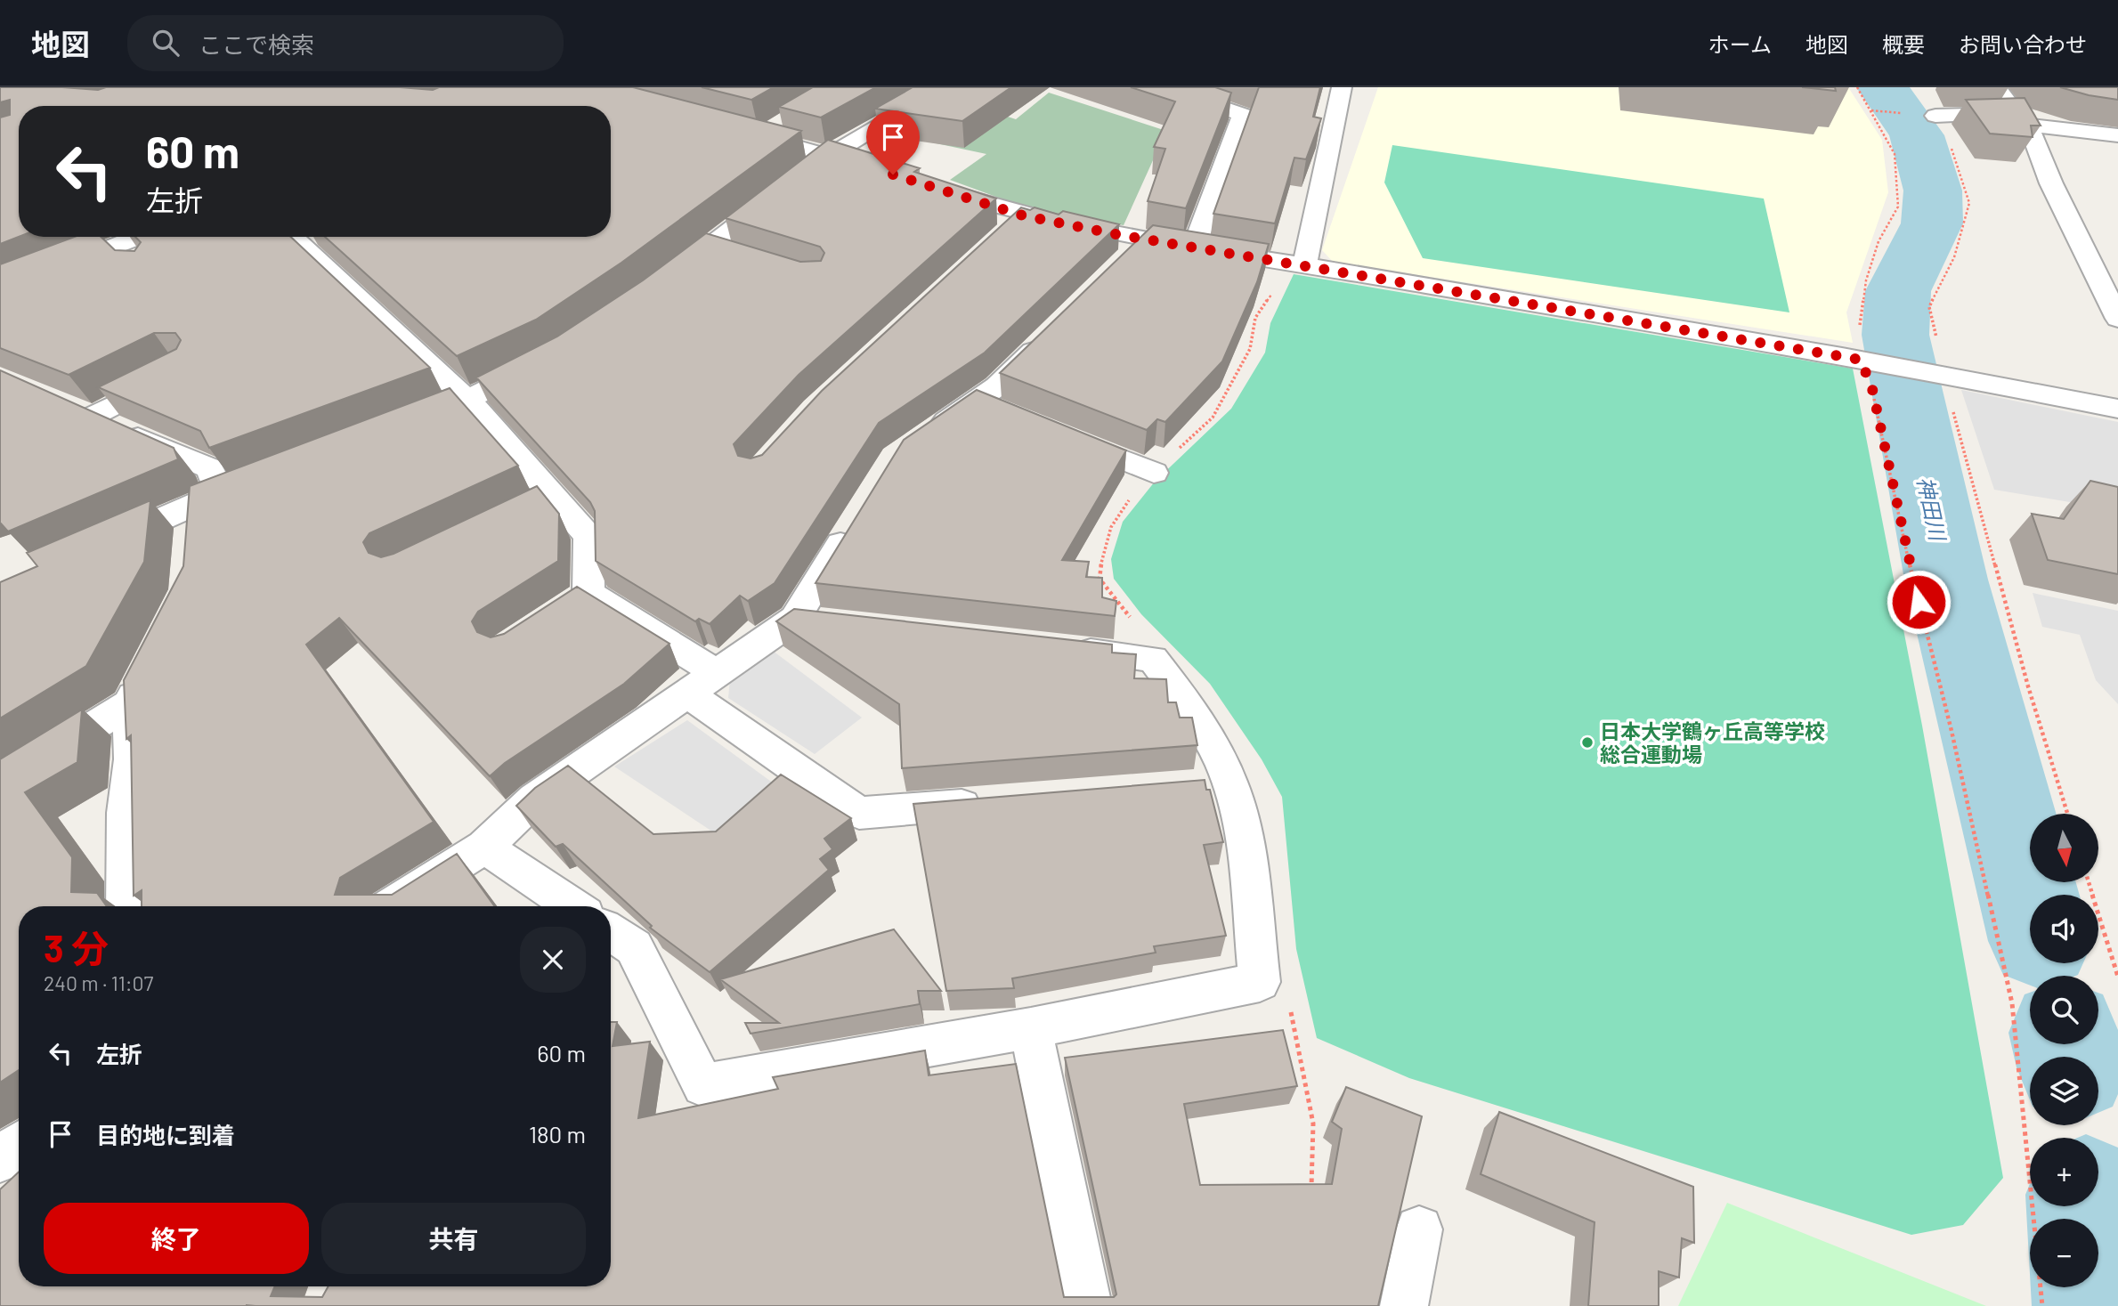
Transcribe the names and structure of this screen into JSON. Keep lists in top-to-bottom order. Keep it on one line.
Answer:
{"water":["神田川"],"places":["日本大学鶴ヶ丘高等学校 総合運動場"],"north":"bottom","page":{"header":"地図","search":"ここで検索","nav":["ホーム","地図","概要","お問い合わせ"],"turn":["60 m","左折"],"map_buttons":["+","−"],"heading":["3 分","240 m · 11:07"],"list":[{"name":"左折","value":"60 m"},{"name":"目的地に到着","value":"180 m"}],"buttons":["終了","共有"]}}
